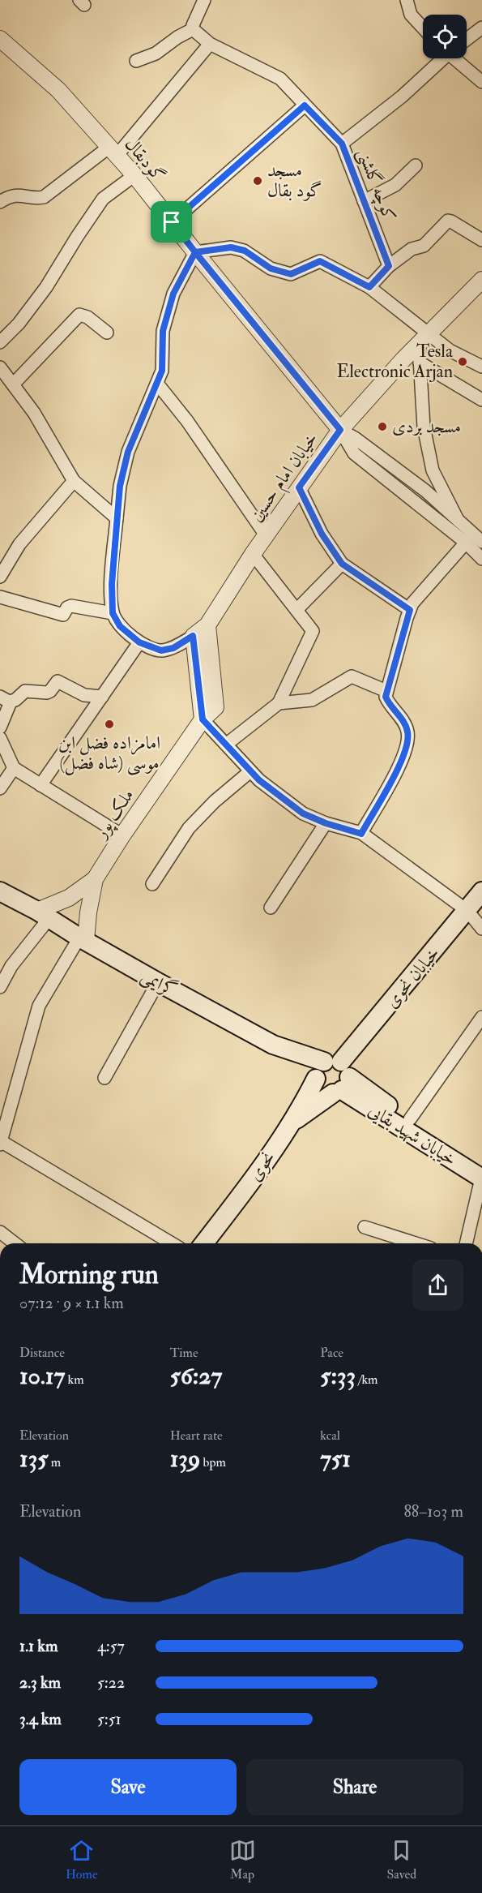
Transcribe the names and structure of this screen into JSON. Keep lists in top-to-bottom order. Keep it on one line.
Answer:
{"streets":{"main road":["خیابان نحوی","گرایمی","خیابان شهید بقایی","نحوی"],"street":["گودبقال","کوچه گلشنی","خیابان امام حسین","ملک پور"]},"crossings":[["گودبقال","خیابان امام حسین"],["خیابان امام حسین","ملک پور"],["ملک پور","گرایمی"],["خیابان نحوی","گرایمی"],["خیابان نحوی","خیابان شهید بقایی"],["خیابان نحوی","نحوی"],["گرایمی","خیابان شهید بقایی"],["گرایمی","نحوی"],["خیابان شهید بقایی","نحوی"]],"places":["مسجد گود بقال","Tesla Electronic Arjan","مسجد بردی","امامزاده فضل ابن موسی (شاه فضل)"],"page":{"heading":["Morning run","07:12 · 9 × 1.1 km"],"stats":[["Distance","10.17 km"],["Time","56:27"],["Pace","5:33 /km"],["Elevation","135 m"],["Heart rate","139 bpm"],["kcal","751"]],"chart":["Elevation","88–103 m"],"list":[{"name":"1.1 km","note":"4:57"},{"name":"2.3 km","note":"5:22"},{"name":"3.4 km","note":"5:51"}],"buttons":["Save","Share"],"tabs":["Home","Map","Saved"]}}
